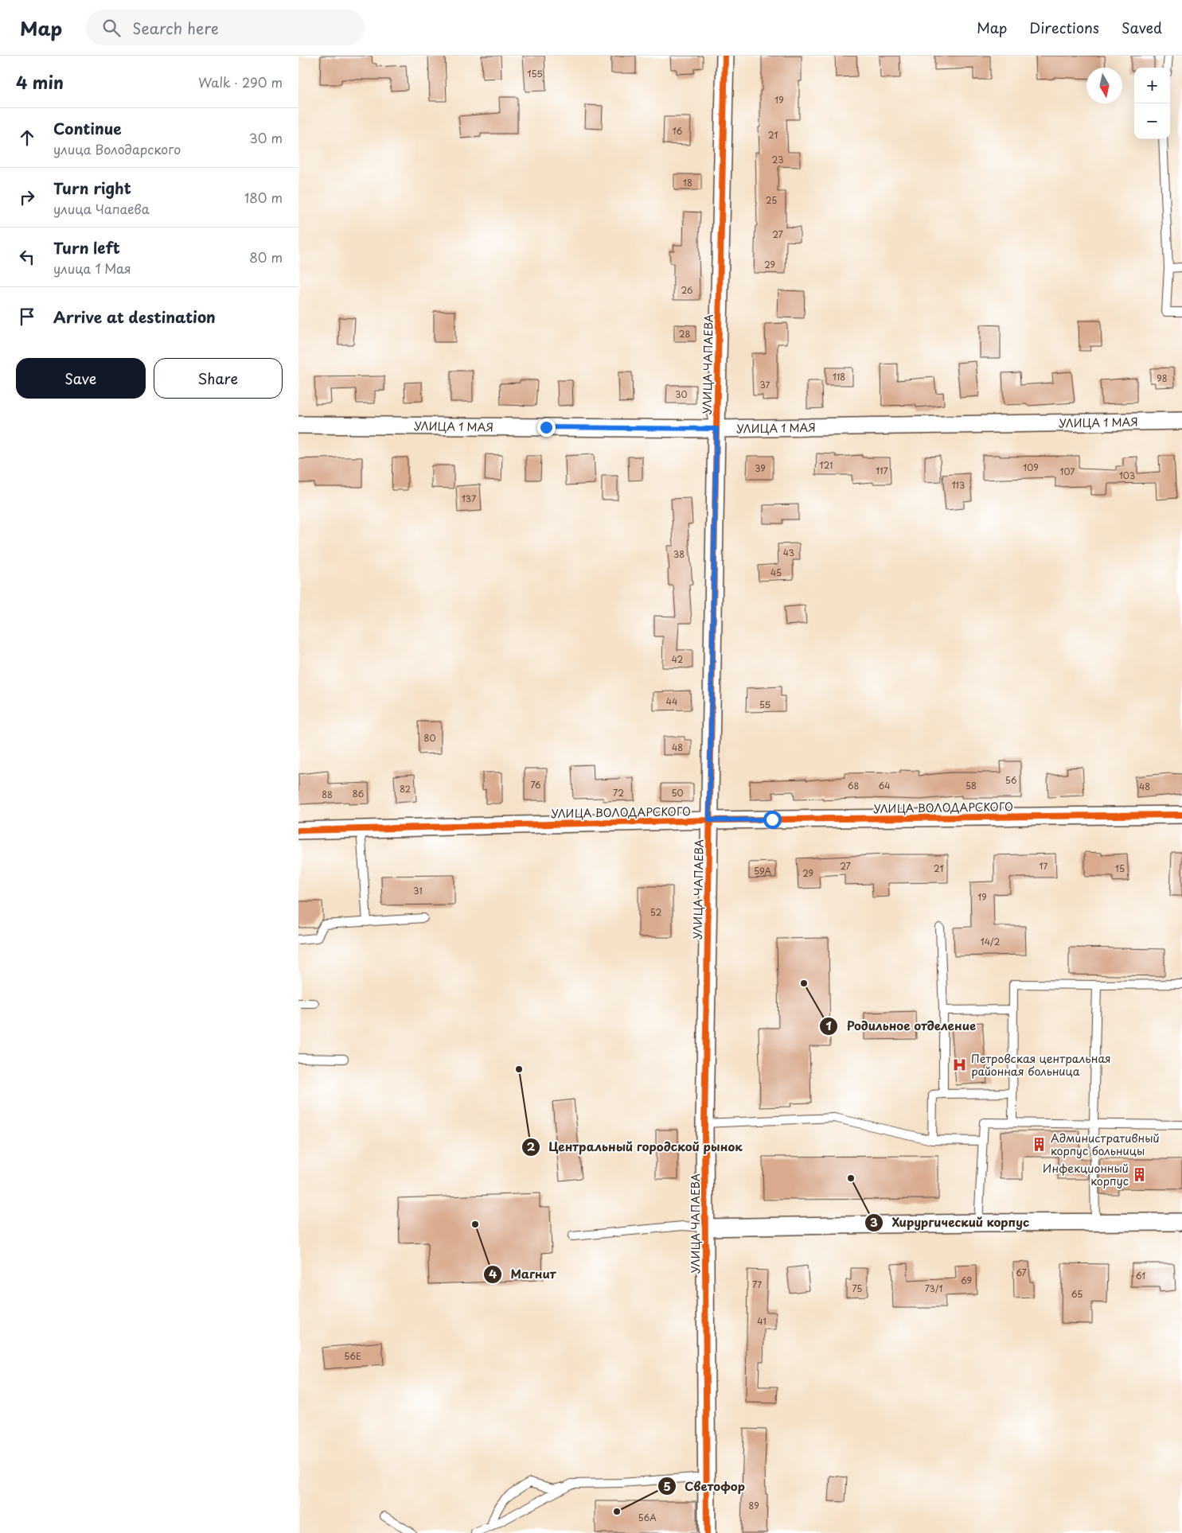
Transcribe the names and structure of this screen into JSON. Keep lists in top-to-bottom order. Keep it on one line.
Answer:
{"streets":{"street":["УЛИЦА ЧАПАЕВА","УЛИЦА 1 МАЯ","УЛИЦА ВОЛОДАРСКОГО"]},"crossings":[["УЛИЦА ЧАПАЕВА","УЛИЦА 1 МАЯ"],["УЛИЦА ЧАПАЕВА","УЛИЦА ВОЛОДАРСКОГО"]],"places":{"other":["Родильное отделение","Центральный городской рынок","Хирургический корпус","Магнит","Светофор"],"hospital":["Петровская центральная районная больница"],"building":["Административный корпус больницы","Инфекционный корпус"]},"house_numbers":["155","19","16","21","23","18","25","27","29","26","28","118","98","37","30","121","109","39","117","107","103","113","137","43","38","45","42","44","55","80","48","56","76","68","64","58","48","82","72","50","86","88","27","17","21","15","59А","29","31","19","52","14/2","67","61","69","77","75","73/1","65","41","56Е","89","56А"],"north":"bottom","page":{"header":"Map","search":"Search here","nav":["Map","Directions","Saved"],"heading":["4 min","Walk · 290 m"],"map_buttons":["+","−"],"list":[["Continue","улица Володарского","30 m"],["Turn right","улица Чапаева","180 m"],["Turn left","улица 1 Мая","80 m"],"Arrive at destination"],"buttons":["Save","Share"]}}
